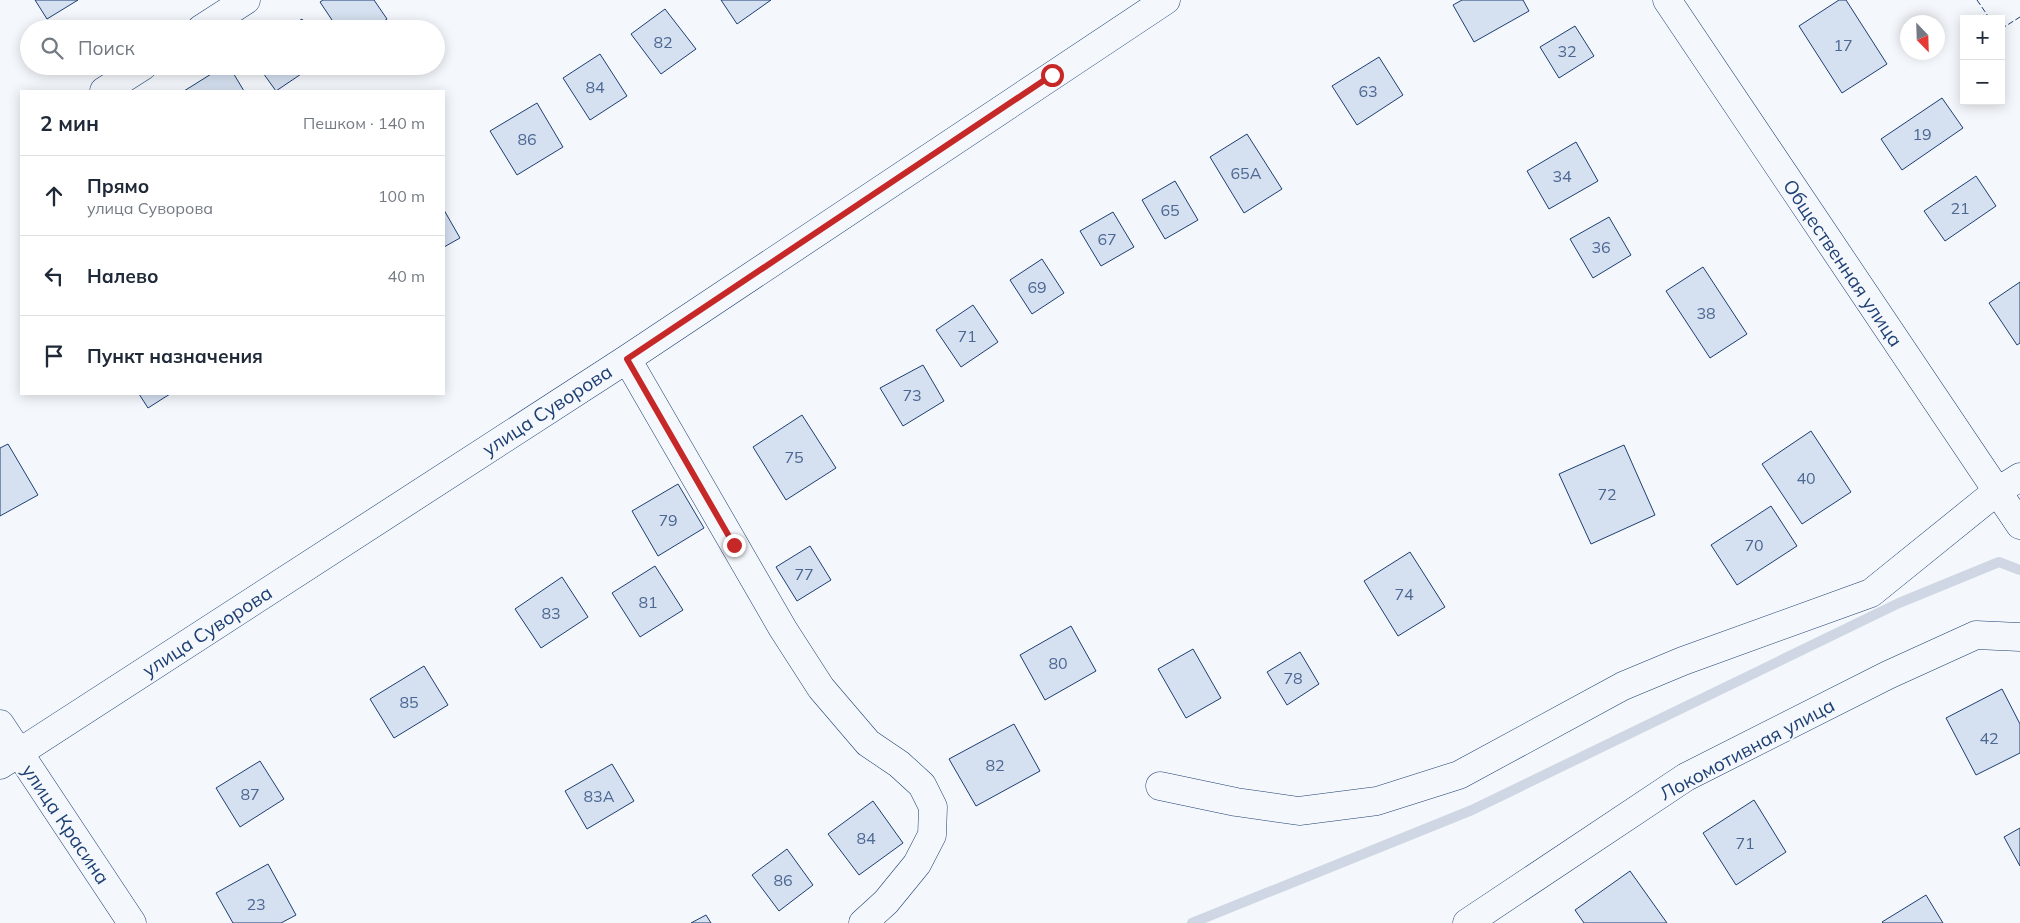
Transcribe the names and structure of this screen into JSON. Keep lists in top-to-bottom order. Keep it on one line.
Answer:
{"streets":{"street":["Общественная улица","улица Суворова","Локомотивная улица","улица Красина"]},"crossings":[["улица Суворова","улица Красина"]],"house_numbers":["82","17","32","84","63","19","86","65А","34","21","65","67","36","69","38","71","73","75","40","72","79","70","77","74","81","83","80","78","85","42","82","87","83А","84","71","86","23"],"north":"bottom right","page":{"map_buttons":["+","−"],"search":"Поиск","heading":["2 мин","Пешком · 140 m"],"list":[["Прямо","улица Суворова","100 m"],["Налево","40 m"],"Пункт назначения"]}}
